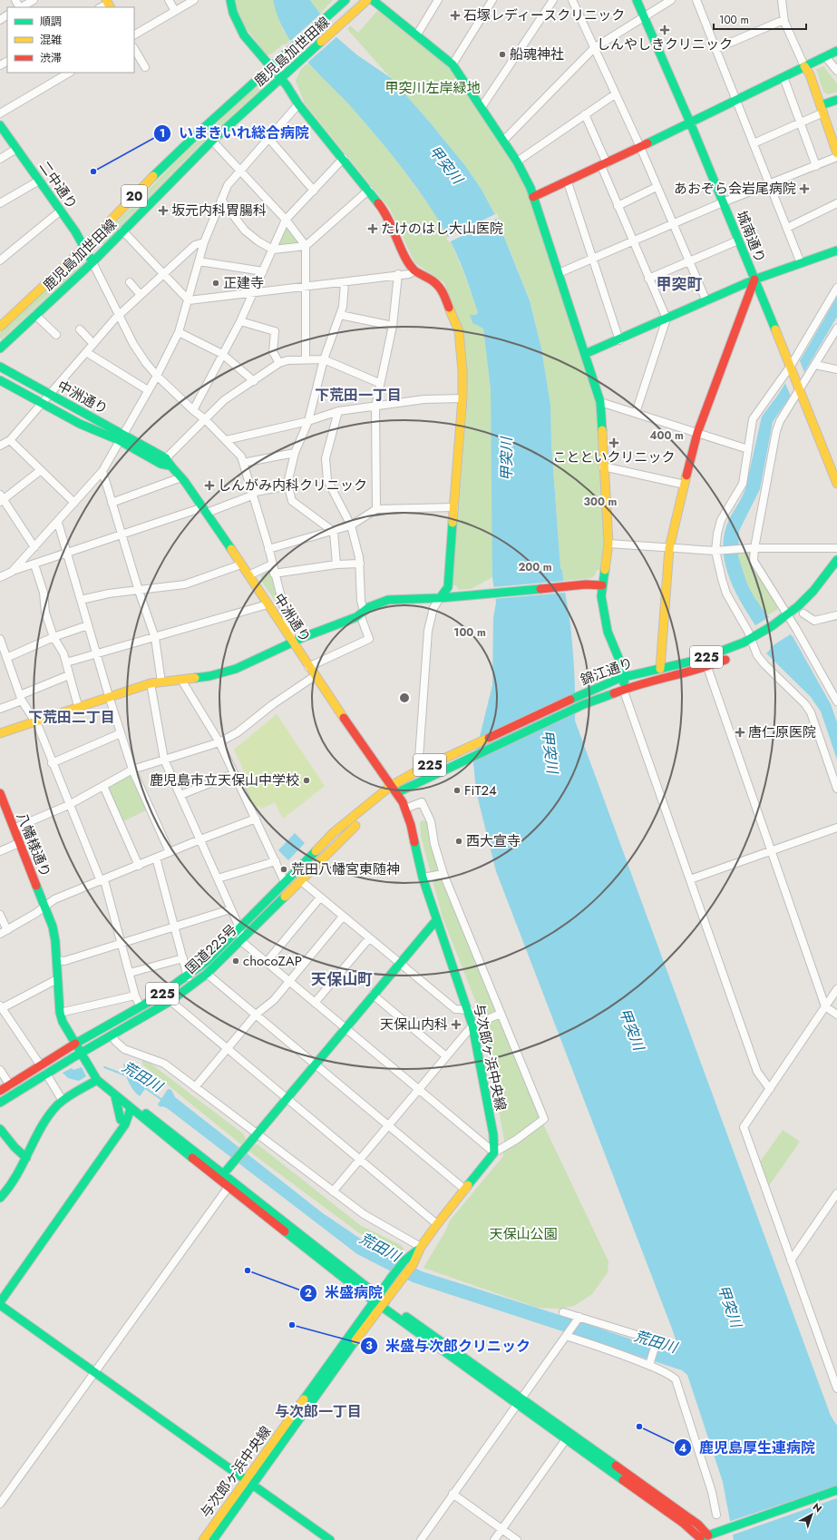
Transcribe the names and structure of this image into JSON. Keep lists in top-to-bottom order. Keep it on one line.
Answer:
{"streets":{"main road":["鹿児島加世田線","二中通り","20","城南通り","中洲通り","225","錦江通り","八幡様通り","国道225号","与次郎ヶ浜中央線"]},"crossings":[["鹿児島加世田線","二中通り"],["中洲通り","錦江通り"],["中洲通り","国道225号"],["中洲通り","与次郎ヶ浜中央線"],["錦江通り","国道225号"],["錦江通り","与次郎ヶ浜中央線"],["国道225号","与次郎ヶ浜中央線"]],"districts":["甲突町","下荒田一丁目","下荒田二丁目","天保山町","与次郎一丁目"],"water":["甲突川","荒田川"],"parks":["甲突川左岸緑地","天保山公園"],"places":{"health":["石塚レディースクリニック","しんやしきクリニック","あおぞら会岩尾病院","坂元内科胃腸科","たけのはし大山医院","ことといクリニック","しんがみ内科クリニック","唐仁原医院","天保山内科"],"other":["船魂神社","いまきいれ総合病院","正建寺","鹿児島市立天保山中学校","FiT24","西大宣寺","荒田八幡宮東随神","chocoZAP","米盛病院","米盛与次郎クリニック","鹿児島厚生連病院"]},"legend":["順調","混雑","渋滞"],"scale_bar":"100 m","north":"top right","rings":["400 m","300 m","200 m","100 m"]}
